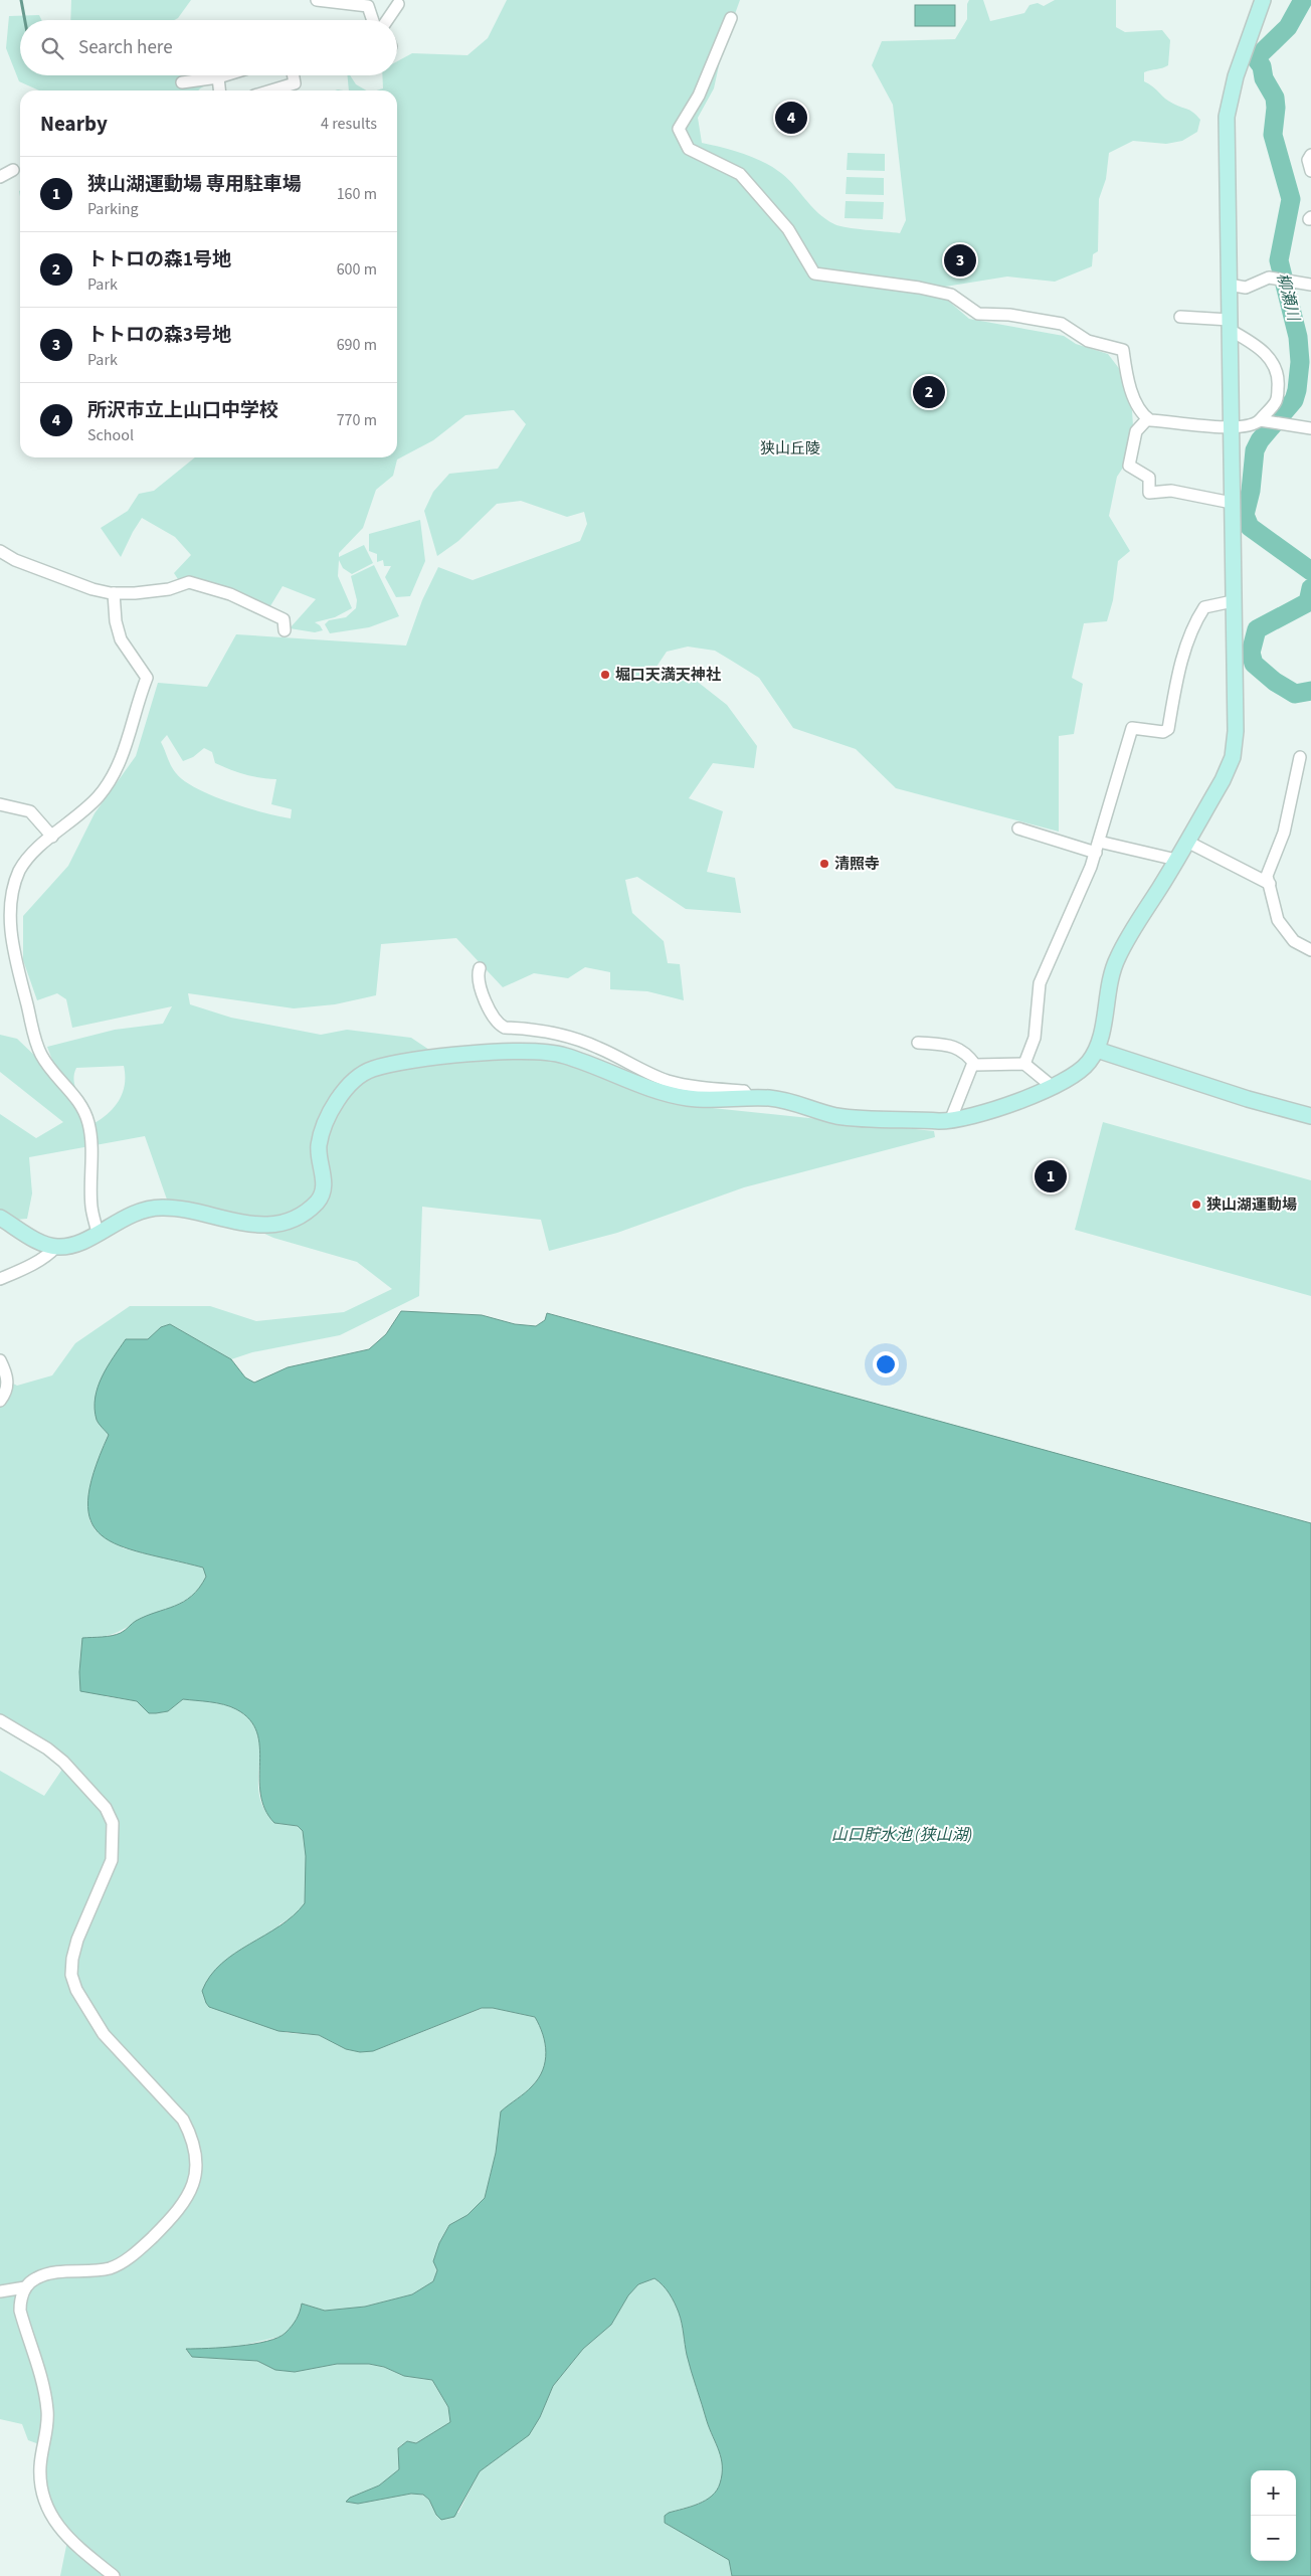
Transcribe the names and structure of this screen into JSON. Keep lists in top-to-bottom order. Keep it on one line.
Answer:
{"water":["柳瀬川","山口貯水池 (狭山湖)"],"parks":["狭山丘陵"],"places":["堀口天満天神社","清照寺","狭山湖運動場"],"page":{"search":"Search here","heading":["Nearby","4 results"],"pins":["4","3","2","1"],"list":[{"mark":"1","name":"狭山湖運動場 専用駐車場","note":"Parking","value":"160 m"},{"mark":"2","name":"トトロの森1号地","note":"Park","value":"600 m"},{"mark":"3","name":"トトロの森3号地","note":"Park","value":"690 m"},{"mark":"4","name":"所沢市立上山口中学校","note":"School","value":"770 m"}],"map_buttons":["+","−"]}}
